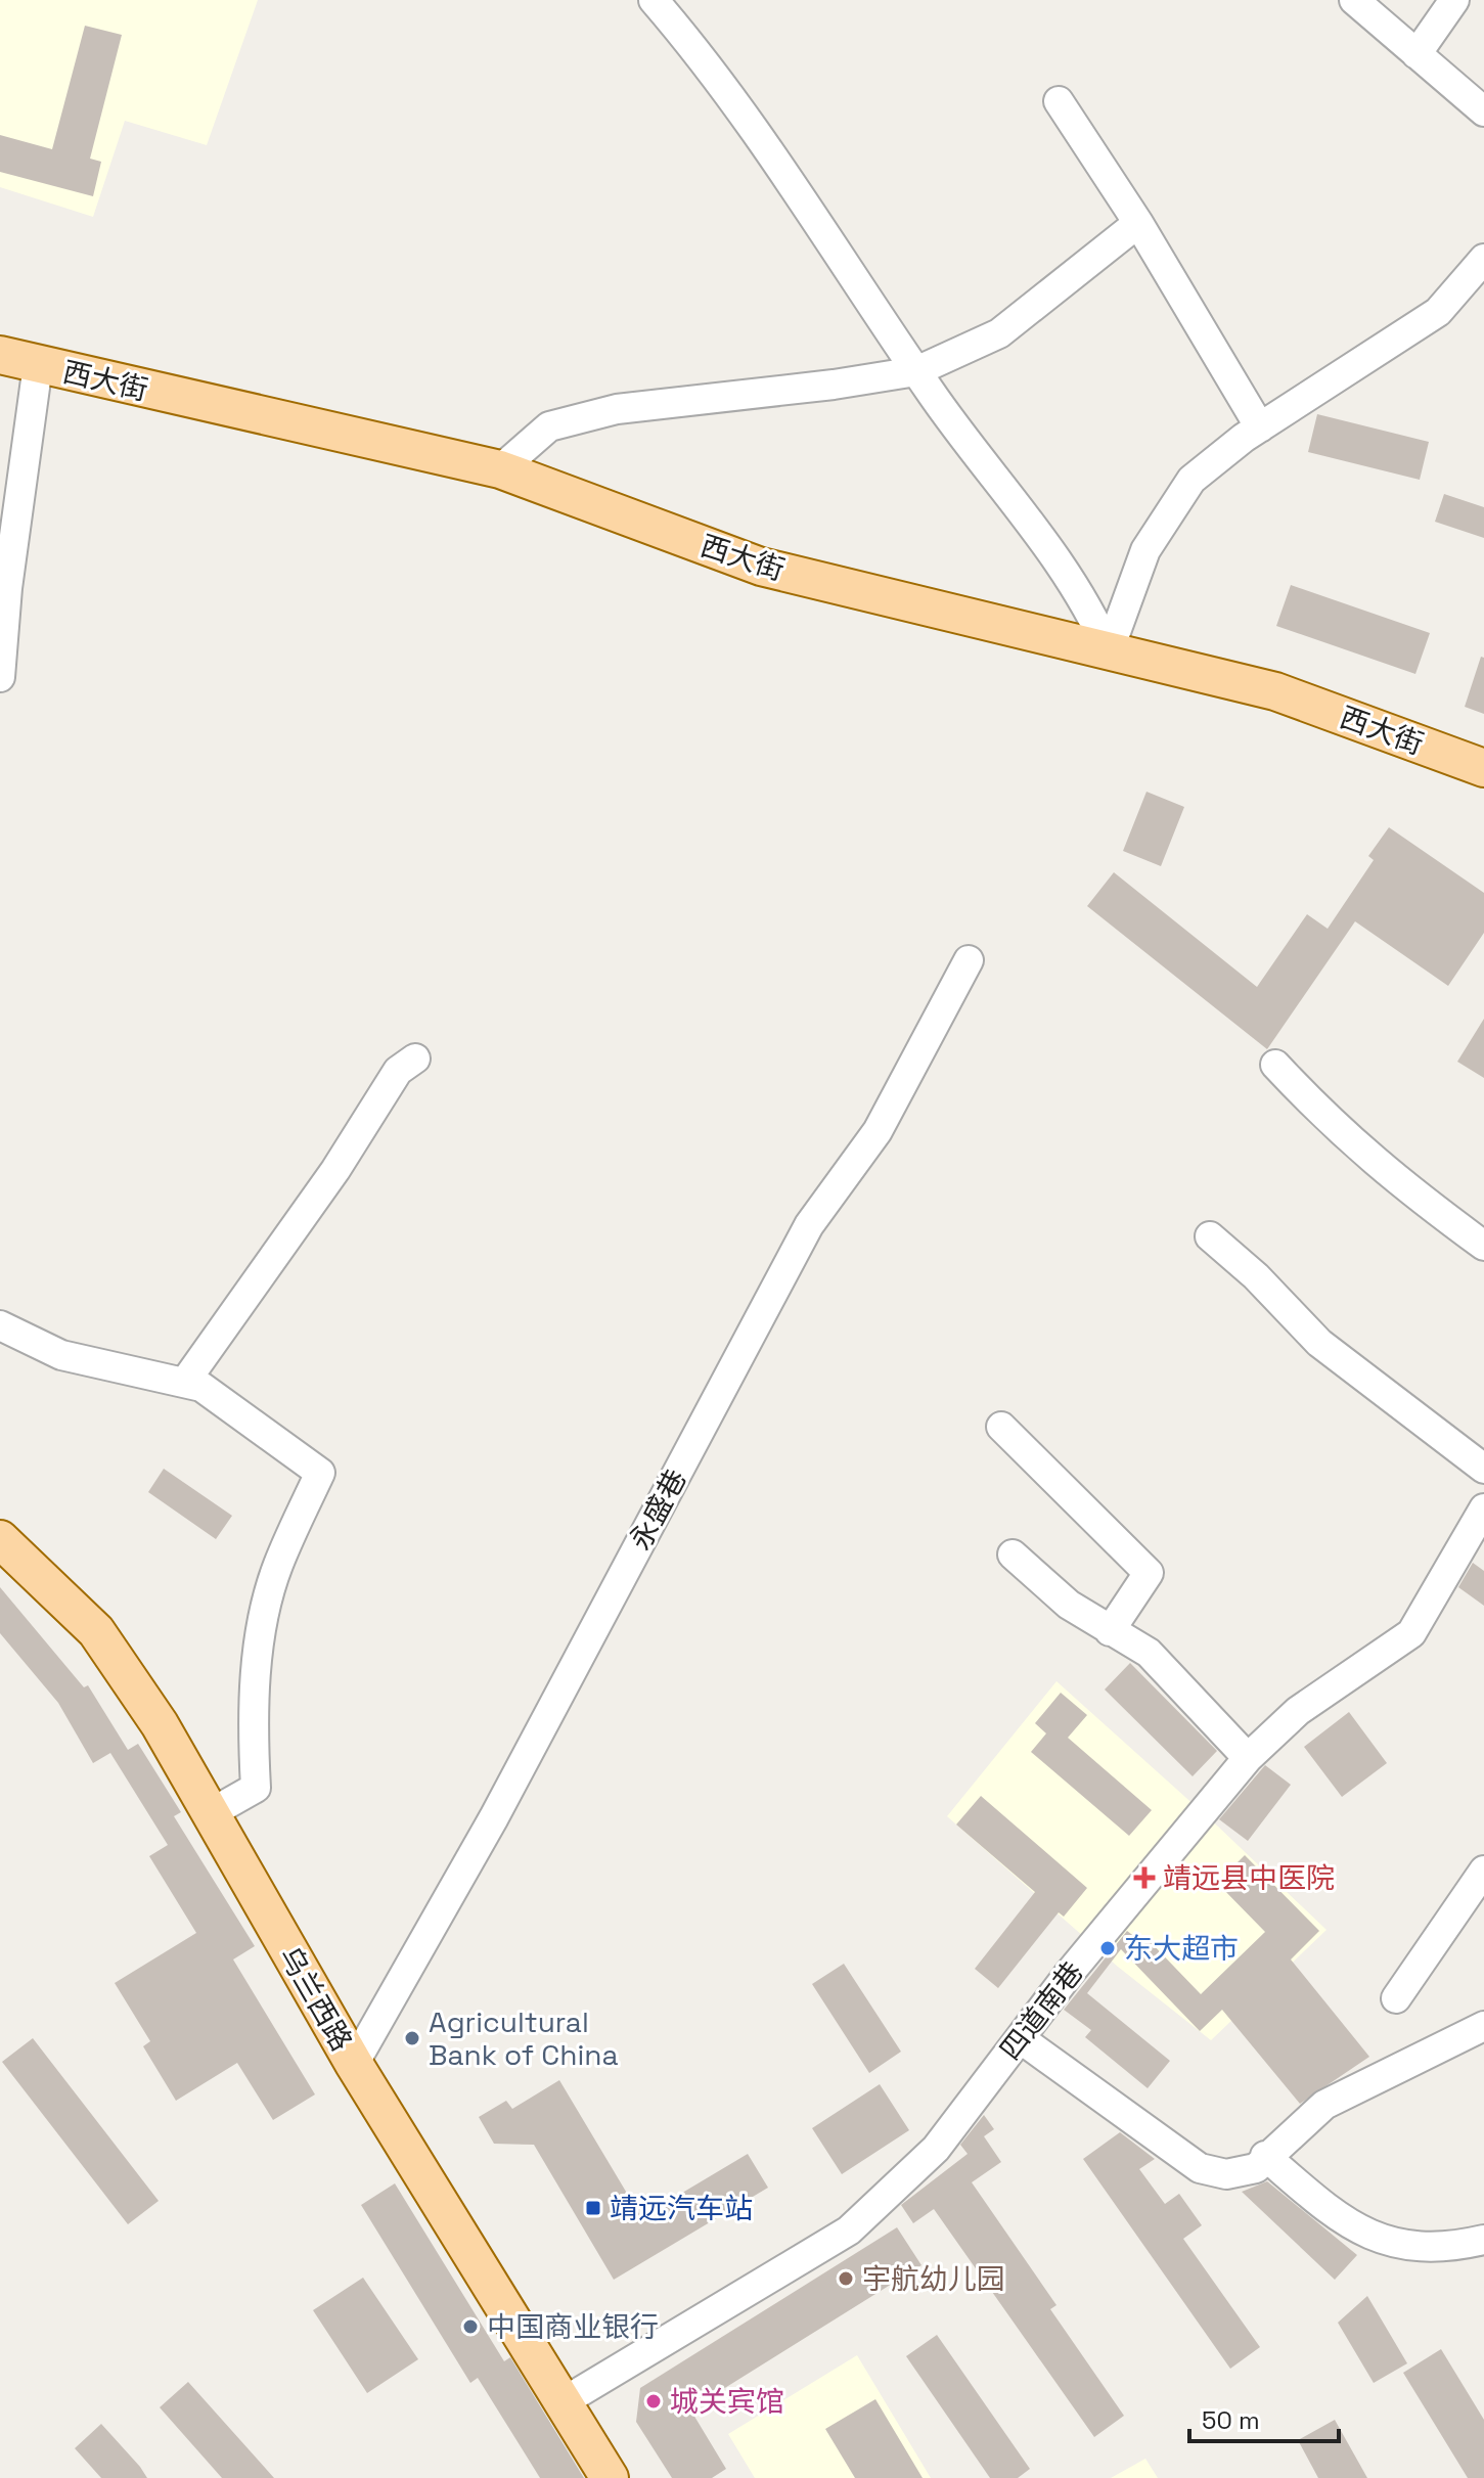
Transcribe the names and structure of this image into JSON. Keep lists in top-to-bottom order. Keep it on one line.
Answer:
{"streets":{"main road":["西大街","乌兰西路"],"street":["永盛巷","四道南巷"]},"crossings":[["永盛巷","乌兰西路"],["乌兰西路","四道南巷"]],"places":{"health":["靖远县中医院"],"other":["东大超市","Agricultural Bank of China","宇航幼儿园","中国商业银行","城关宾馆"],"transit":["靖远汽车站"]},"scale_bar":"50 m"}
